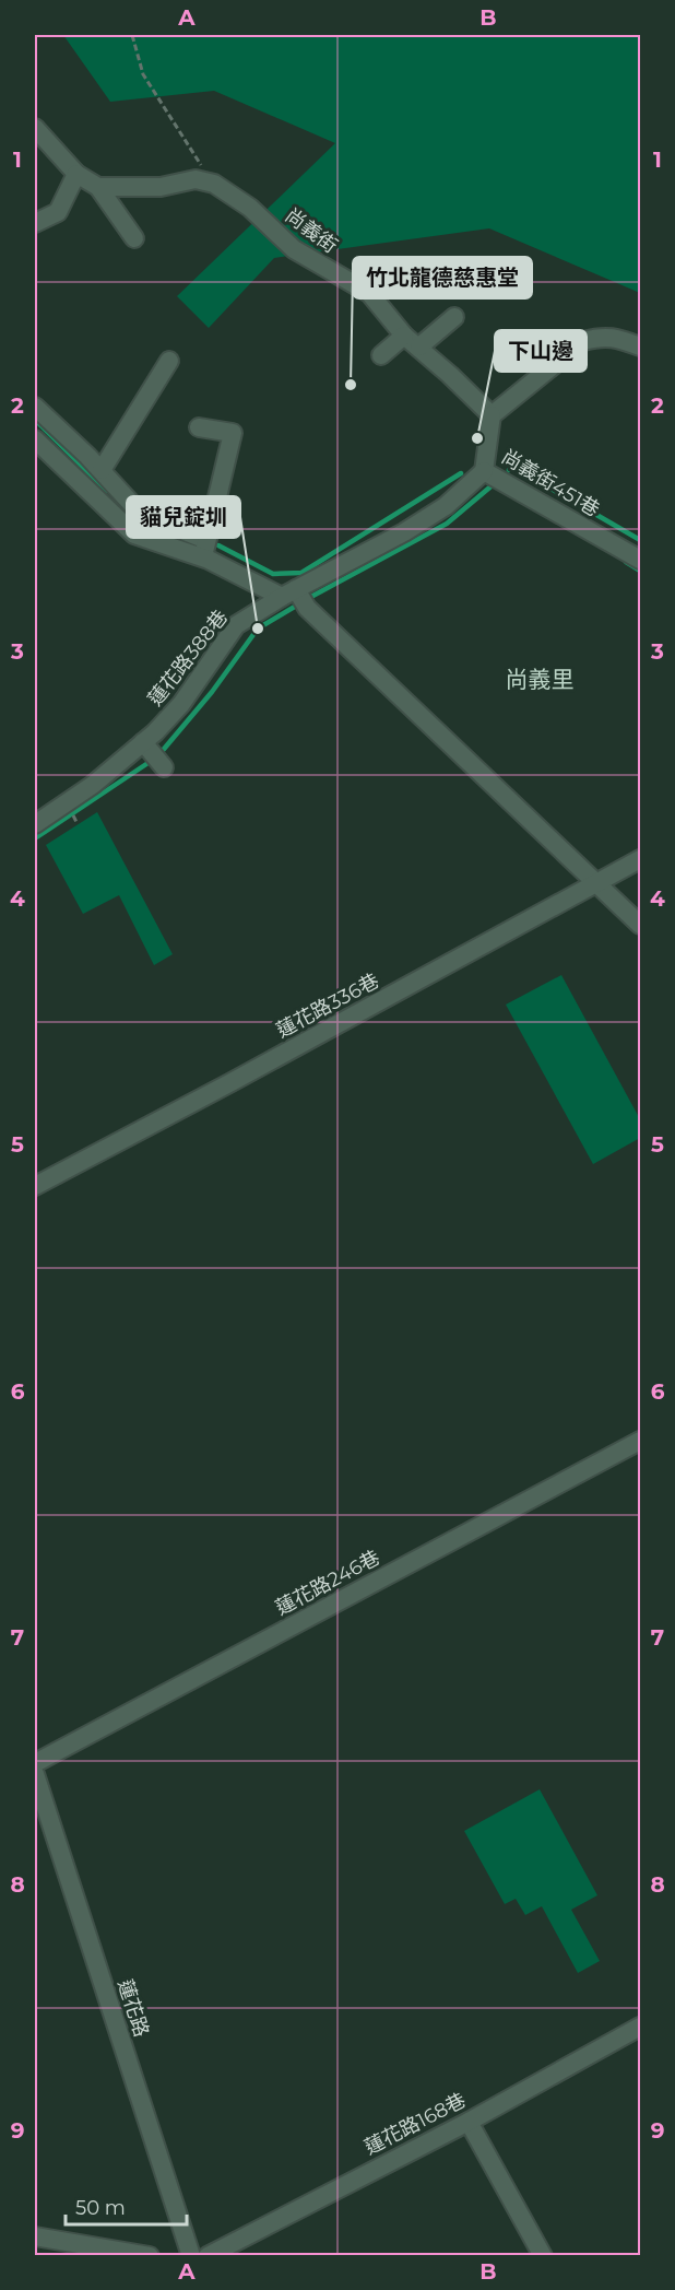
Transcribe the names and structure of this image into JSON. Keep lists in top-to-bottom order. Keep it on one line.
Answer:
{"streets":{"street":["尚義街","尚義街451巷","蓮花路388巷","蓮花路336巷","蓮花路246巷","蓮花路","蓮花路168巷"]},"crossings":[["尚義街","尚義街451巷"],["尚義街451巷","蓮花路388巷"]],"districts":["尚義里"],"places":["竹北龍德慈惠堂","下山邊","貓兒錠圳"],"scale_bar":"50 m","grid":{"columns":["A","B"],"rows":["1","2","3","4","5","6","7","8","9"]}}
